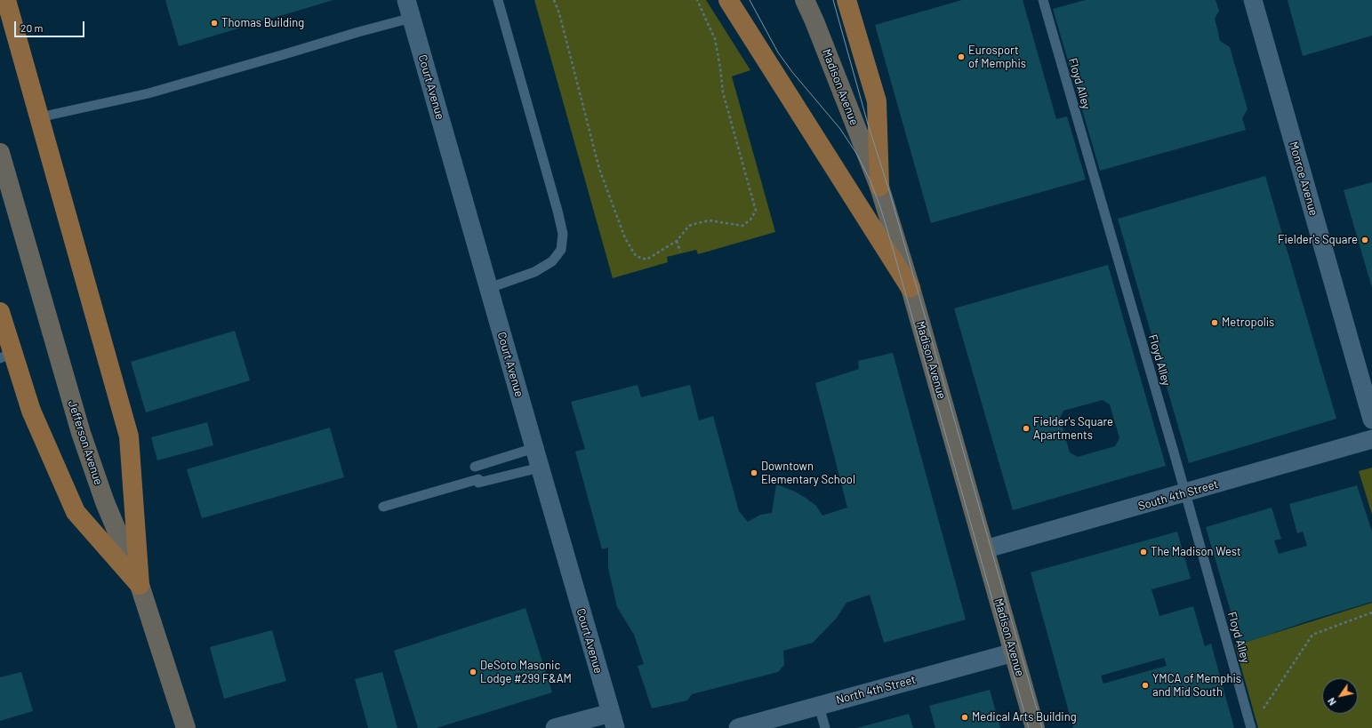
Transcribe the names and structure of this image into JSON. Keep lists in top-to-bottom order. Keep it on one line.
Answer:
{"streets":{"street":["Court Avenue","Madison Avenue","Monroe Avenue","Jefferson Avenue","South 4th Street","North 4th Street"],"lane":["Floyd Alley"]},"crossings":[["Floyd Alley","South 4th Street"],["Madison Avenue","South 4th Street"],["Madison Avenue","North 4th Street"]],"places":["Thomas Building","Eurosport of Memphis","Fielder's Square","Metropolis","Fielder's Square Apartments","Downtown Elementary School","The Madison West","DeSoto Masonic Lodge #299 F&AM","YMCA of Memphis and Mid South","Medical Arts Building"],"scale_bar":"20 m","north":"bottom left"}
